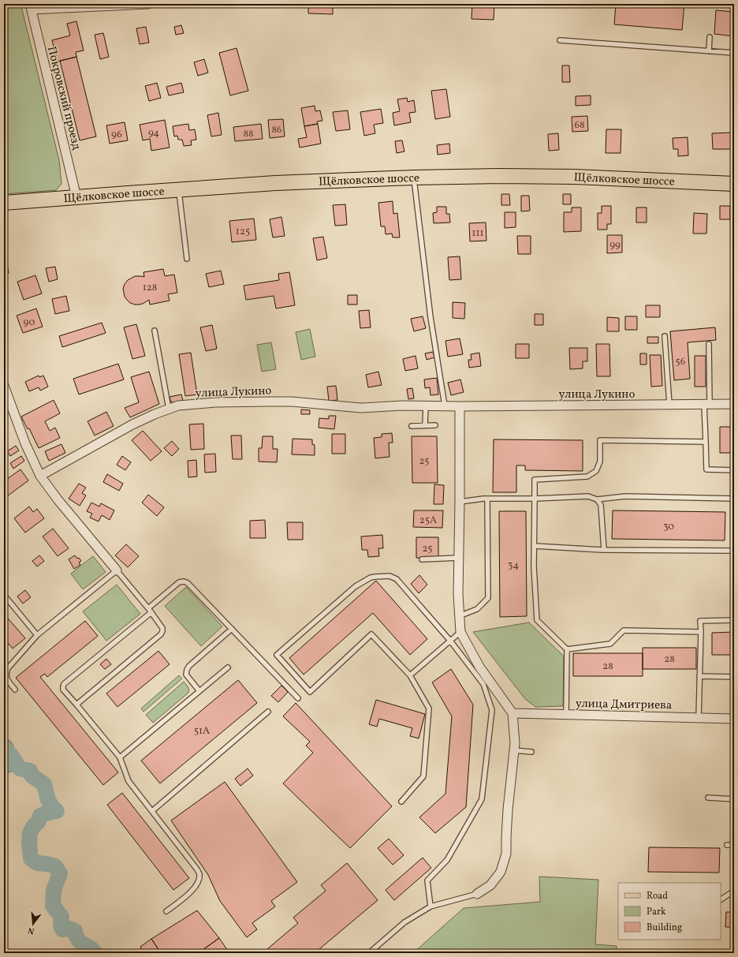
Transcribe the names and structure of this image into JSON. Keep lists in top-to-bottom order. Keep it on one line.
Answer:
{"streets":{"main road":["Щёлковское шоссе"],"street":["Покровский проезд","улица Лукино","улица Дмитриева"]},"crossings":[["Покровский проезд","Щёлковское шоссе"]],"house_numbers":["68","86","94","88","96","125","111","99","128","90","56","25","25А","30","25","34","28","28","51А"],"legend":["Road","Park","Building"],"north":"bottom"}
